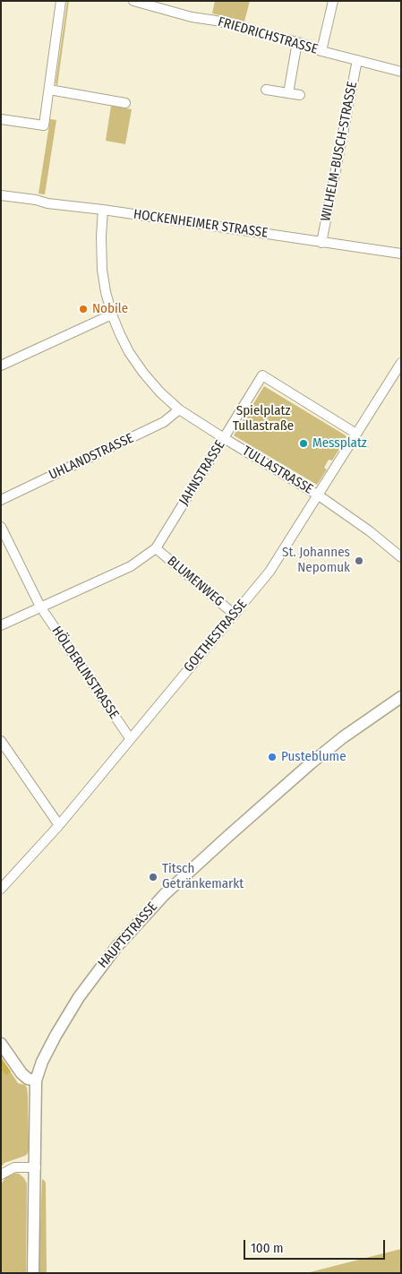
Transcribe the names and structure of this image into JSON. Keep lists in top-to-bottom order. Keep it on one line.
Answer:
{"streets":{"street":["FRIEDRICHSTRASSE","WILHELM-BUSCH-STRASSE","HOCKENHEIMER STRASSE","UHLANDSTRASSE","TULLASTRASSE","JAHNSTRASSE","BLUMENWEG","GOETHESTRASSE","HÖLDERLINSTRASSE","HAUPTSTRASSE"]},"crossings":[["FRIEDRICHSTRASSE","WILHELM-BUSCH-STRASSE"],["WILHELM-BUSCH-STRASSE","HOCKENHEIMER STRASSE"],["HOCKENHEIMER STRASSE","TULLASTRASSE"],["UHLANDSTRASSE","TULLASTRASSE"],["TULLASTRASSE","JAHNSTRASSE"],["TULLASTRASSE","GOETHESTRASSE"],["JAHNSTRASSE","BLUMENWEG"],["JAHNSTRASSE","GOETHESTRASSE"],["BLUMENWEG","GOETHESTRASSE"],["GOETHESTRASSE","HÖLDERLINSTRASSE"]],"parks":["Spielplatz Tullastraße"],"places":["Nobile","Messplatz","St. Johannes Nepomuk","Pusteblume","Titsch Getränkemarkt"],"scale_bar":"100 m"}
